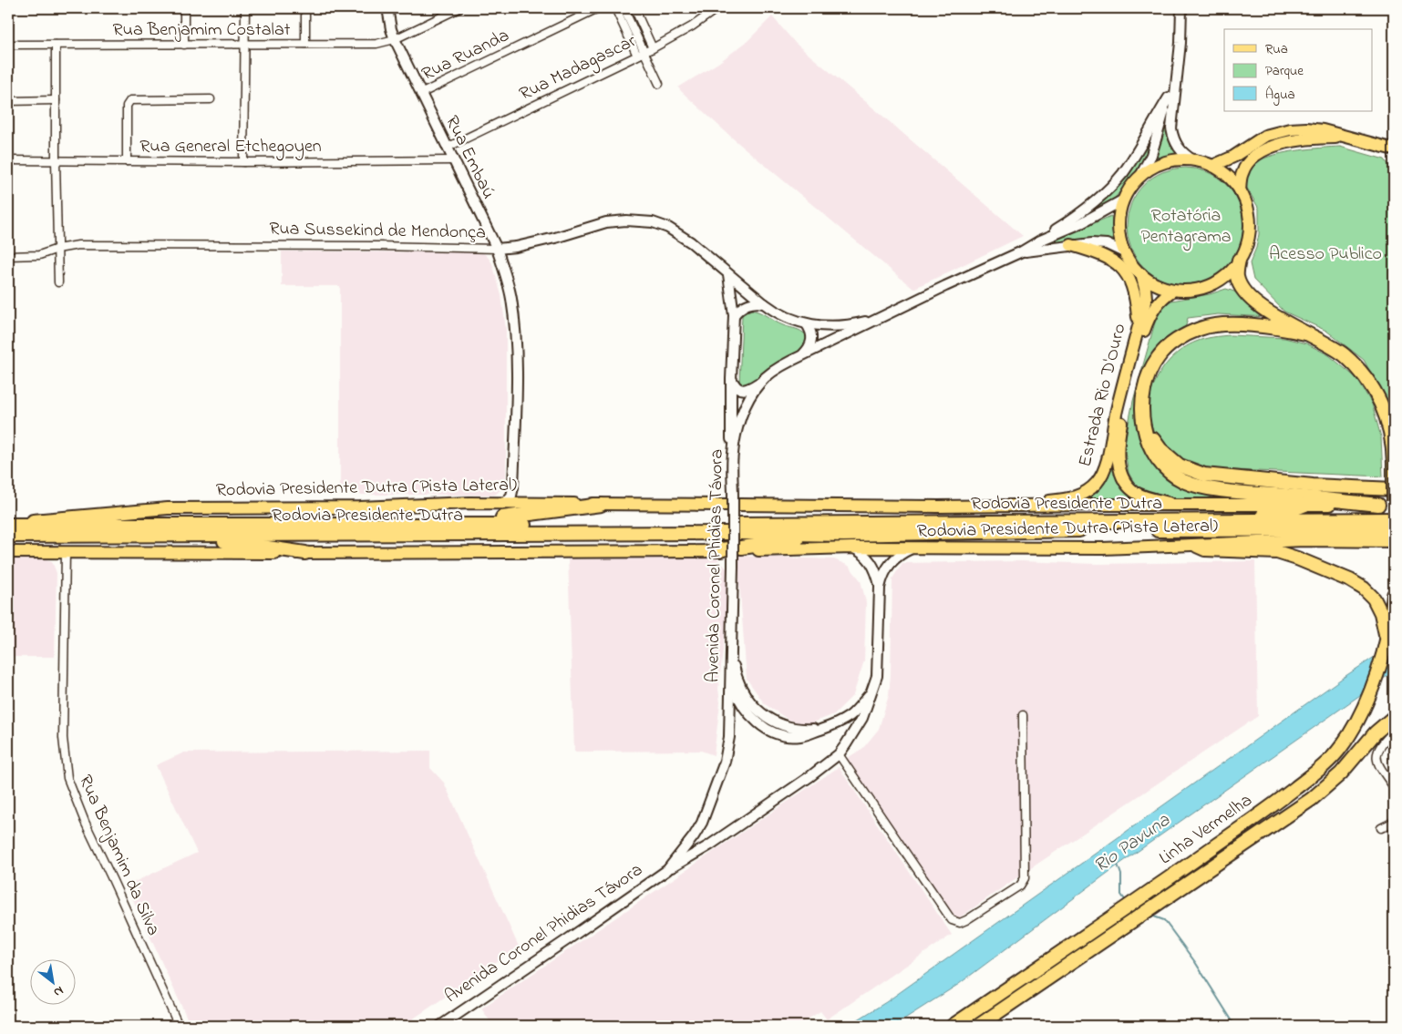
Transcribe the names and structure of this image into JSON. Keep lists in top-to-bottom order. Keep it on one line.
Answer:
{"streets":{"highway":["Rodovia Presidente Dutra","Linha Vermelha"],"main road":["Estrada Rio D'Ouro","Rodovia Presidente Dutra (Pista Lateral)"],"street":["Rua Benjamim Costalat","Rua Ruanda","Rua Madagascar","Rua General Etchegoyen","Rua Embaú","Rua Sussekind de Mendonça","Avenida Coronel Phidias Távora","Rua Benjamim da Silva"]},"crossings":[["Rua Benjamim Costalat","Rua Embaú"],["Rua Ruanda","Rua Embaú"],["Rua Madagascar","Rua Embaú"],["Rua General Etchegoyen","Rua Embaú"],["Rua Embaú","Rua Sussekind de Mendonça"],["Rua Embaú","Rodovia Presidente Dutra (Pista Lateral)"],["Rua Sussekind de Mendonça","Avenida Coronel Phidias Távora"],["Estrada Rio D'Ouro","Rodovia Presidente Dutra (Pista Lateral)"],["Estrada Rio D'Ouro","Avenida Coronel Phidias Távora"],["Rodovia Presidente Dutra (Pista Lateral)","Rodovia Presidente Dutra"],["Rodovia Presidente Dutra (Pista Lateral)","Avenida Coronel Phidias Távora"]],"water":["Rio Pavuna"],"parks":["Rotatória Pentagrama","Acesso Publico"],"legend":["Rua","Parque","Água"],"north":"bottom right"}
